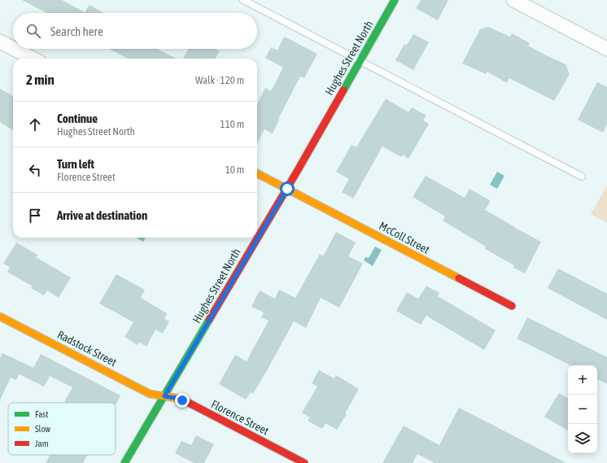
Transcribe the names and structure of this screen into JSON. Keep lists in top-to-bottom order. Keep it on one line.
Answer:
{"streets":{"street":["Hughes Street North","McColl Street","Radstock Street","Florence Street"]},"crossings":[["Hughes Street North","McColl Street"],["Hughes Street North","Radstock Street"],["Hughes Street North","Florence Street"],["Radstock Street","Florence Street"]],"legend":["Fast","Slow","Jam"],"page":{"search":"Search here","heading":["2 min","Walk · 120 m"],"list":[["Continue","Hughes Street North","110 m"],["Turn left","Florence Street","10 m"],"Arrive at destination"],"map_buttons":["+","−"]}}
